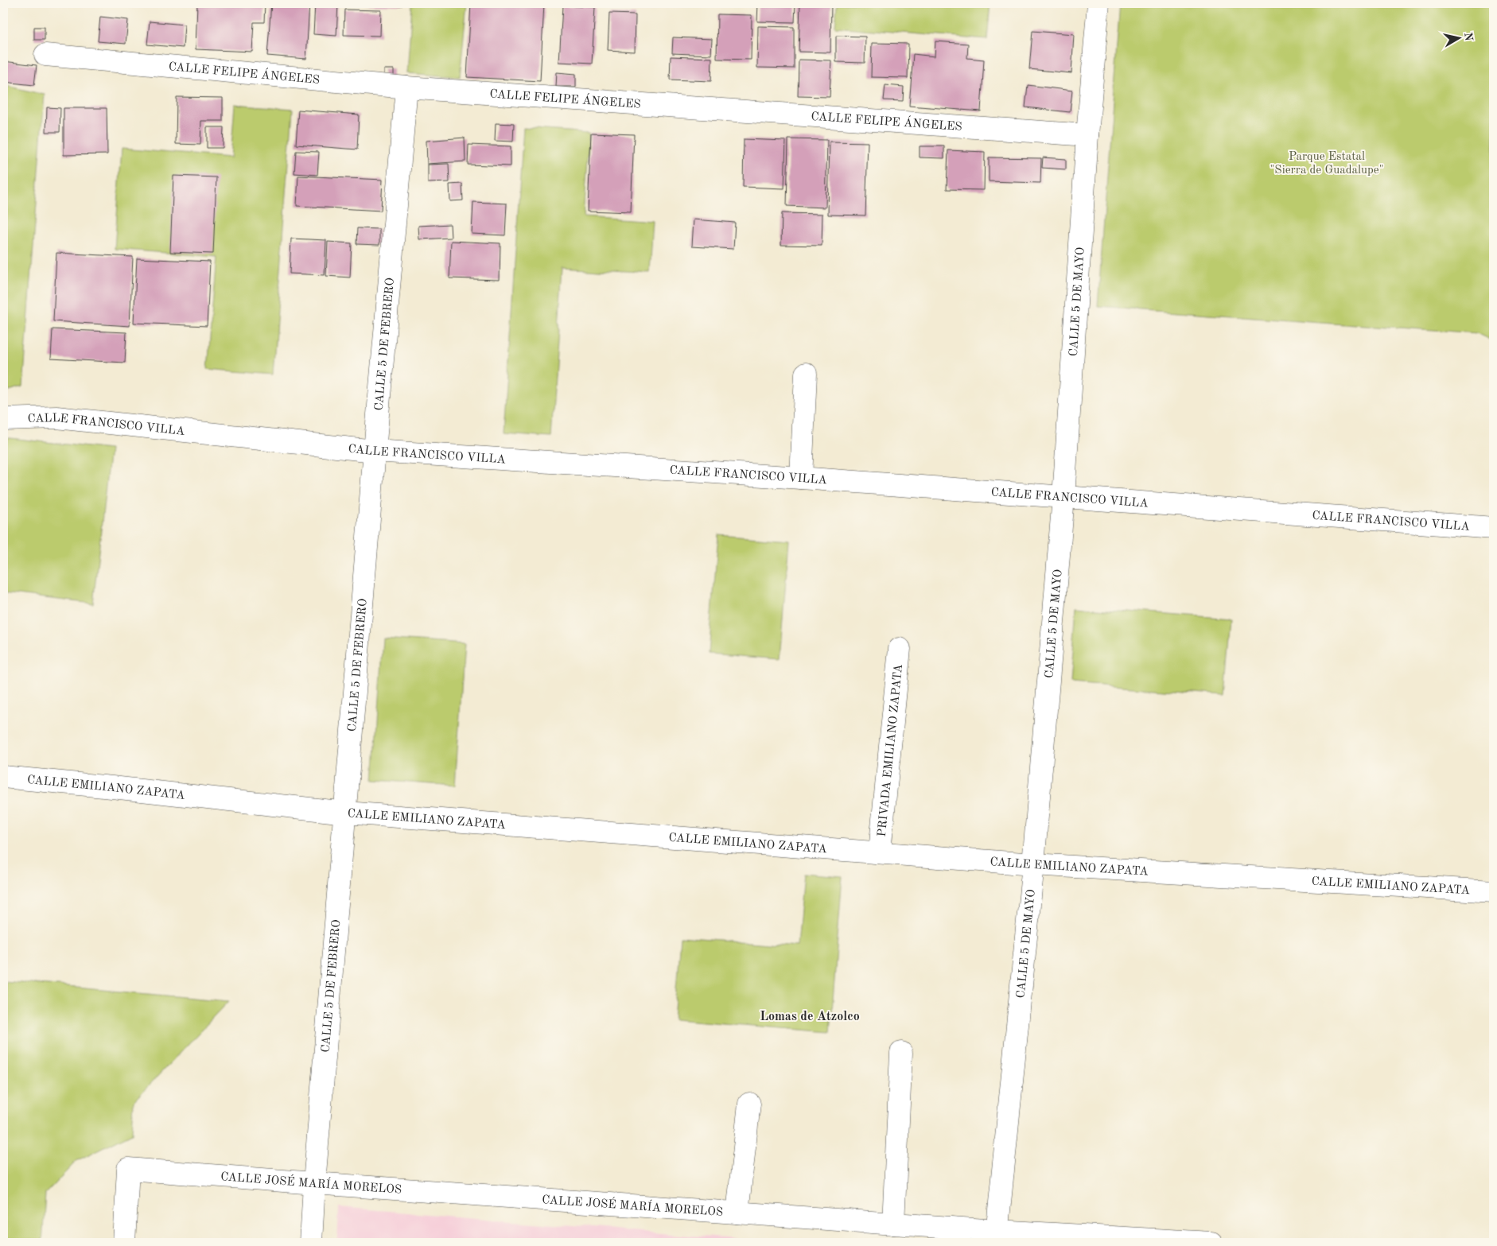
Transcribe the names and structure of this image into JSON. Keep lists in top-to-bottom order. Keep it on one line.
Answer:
{"streets":{"street":["CALLE FELIPE ÁNGELES","CALLE 5 DE MAYO","CALLE 5 DE FEBRERO","CALLE FRANCISCO VILLA","PRIVADA EMILIANO ZAPATA","CALLE EMILIANO ZAPATA","CALLE JOSÉ MARÍA MORELOS"]},"crossings":[["CALLE FELIPE ÁNGELES","CALLE 5 DE MAYO"],["CALLE FELIPE ÁNGELES","CALLE 5 DE FEBRERO"],["CALLE 5 DE MAYO","CALLE FRANCISCO VILLA"],["CALLE 5 DE MAYO","CALLE EMILIANO ZAPATA"],["CALLE 5 DE MAYO","CALLE JOSÉ MARÍA MORELOS"],["CALLE 5 DE FEBRERO","CALLE FRANCISCO VILLA"],["CALLE 5 DE FEBRERO","CALLE EMILIANO ZAPATA"],["CALLE 5 DE FEBRERO","CALLE JOSÉ MARÍA MORELOS"],["PRIVADA EMILIANO ZAPATA","CALLE EMILIANO ZAPATA"]],"districts":["Lomas de Atzolco"],"parks":["Parque Estatal \"Sierra de Guadalupe\""],"north":"right"}
